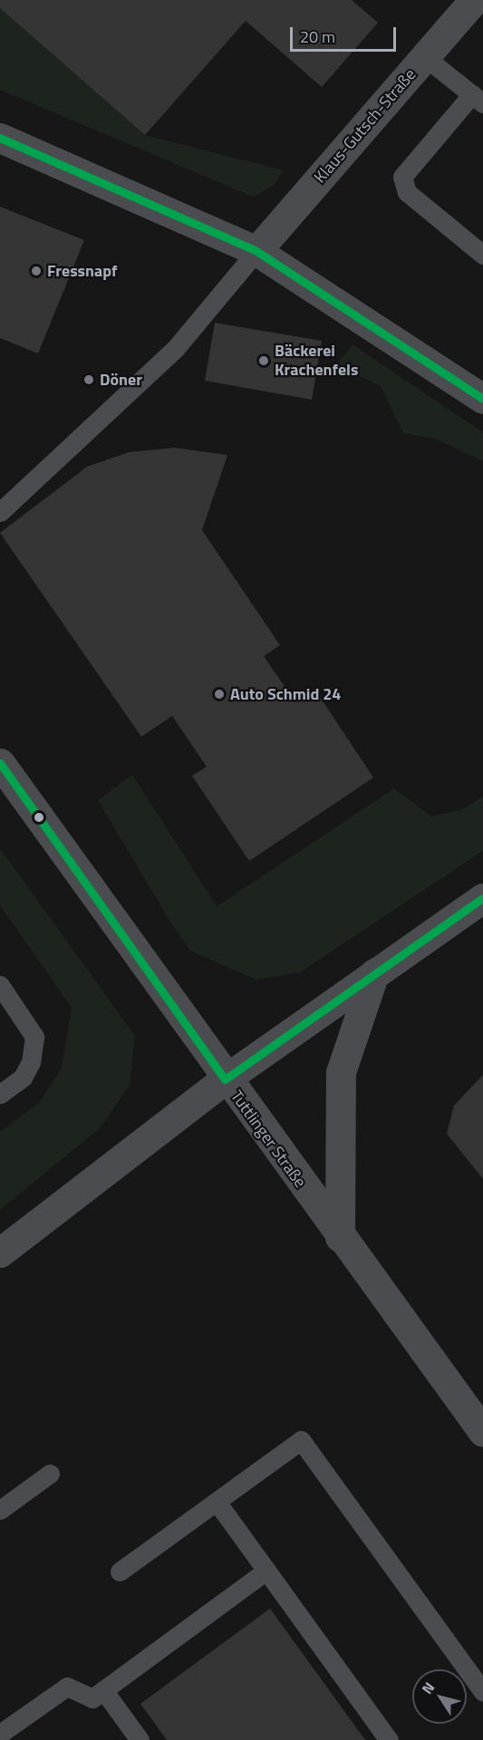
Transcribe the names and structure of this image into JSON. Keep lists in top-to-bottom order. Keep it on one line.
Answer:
{"streets":{"street":["Klaus-Gutsch-Straße","Tuttlinger Straße"]},"places":["Fressnapf","Bäckerei Krachenfels","Döner","Auto Schmid 24"],"scale_bar":"20 m","north":"top left"}
